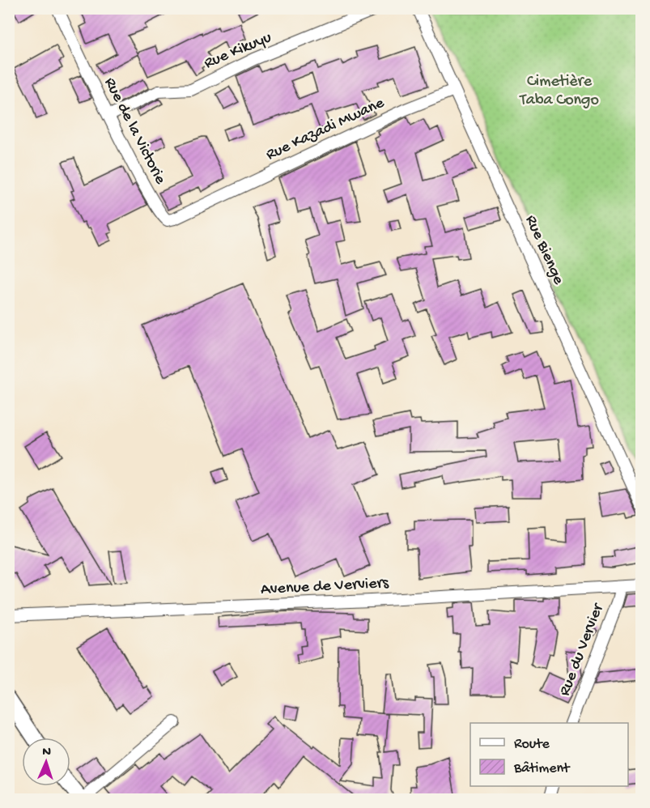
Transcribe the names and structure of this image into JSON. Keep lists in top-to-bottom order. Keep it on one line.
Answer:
{"streets":{"street":["Rue Kikuyu","Rue Kazadi Mwane","Rue de la Victorie","Rue Bienge","Avenue de Verviers","Rue du Vervier"]},"crossings":[["Rue Kikuyu","Rue de la Victorie"],["Rue Kazadi Mwane","Rue de la Victorie"],["Rue Kazadi Mwane","Rue Bienge"],["Avenue de Verviers","Rue du Vervier"]],"parks":["Cimetière Taba Congo"],"legend":["Route","Bâtiment"],"north":"top"}
